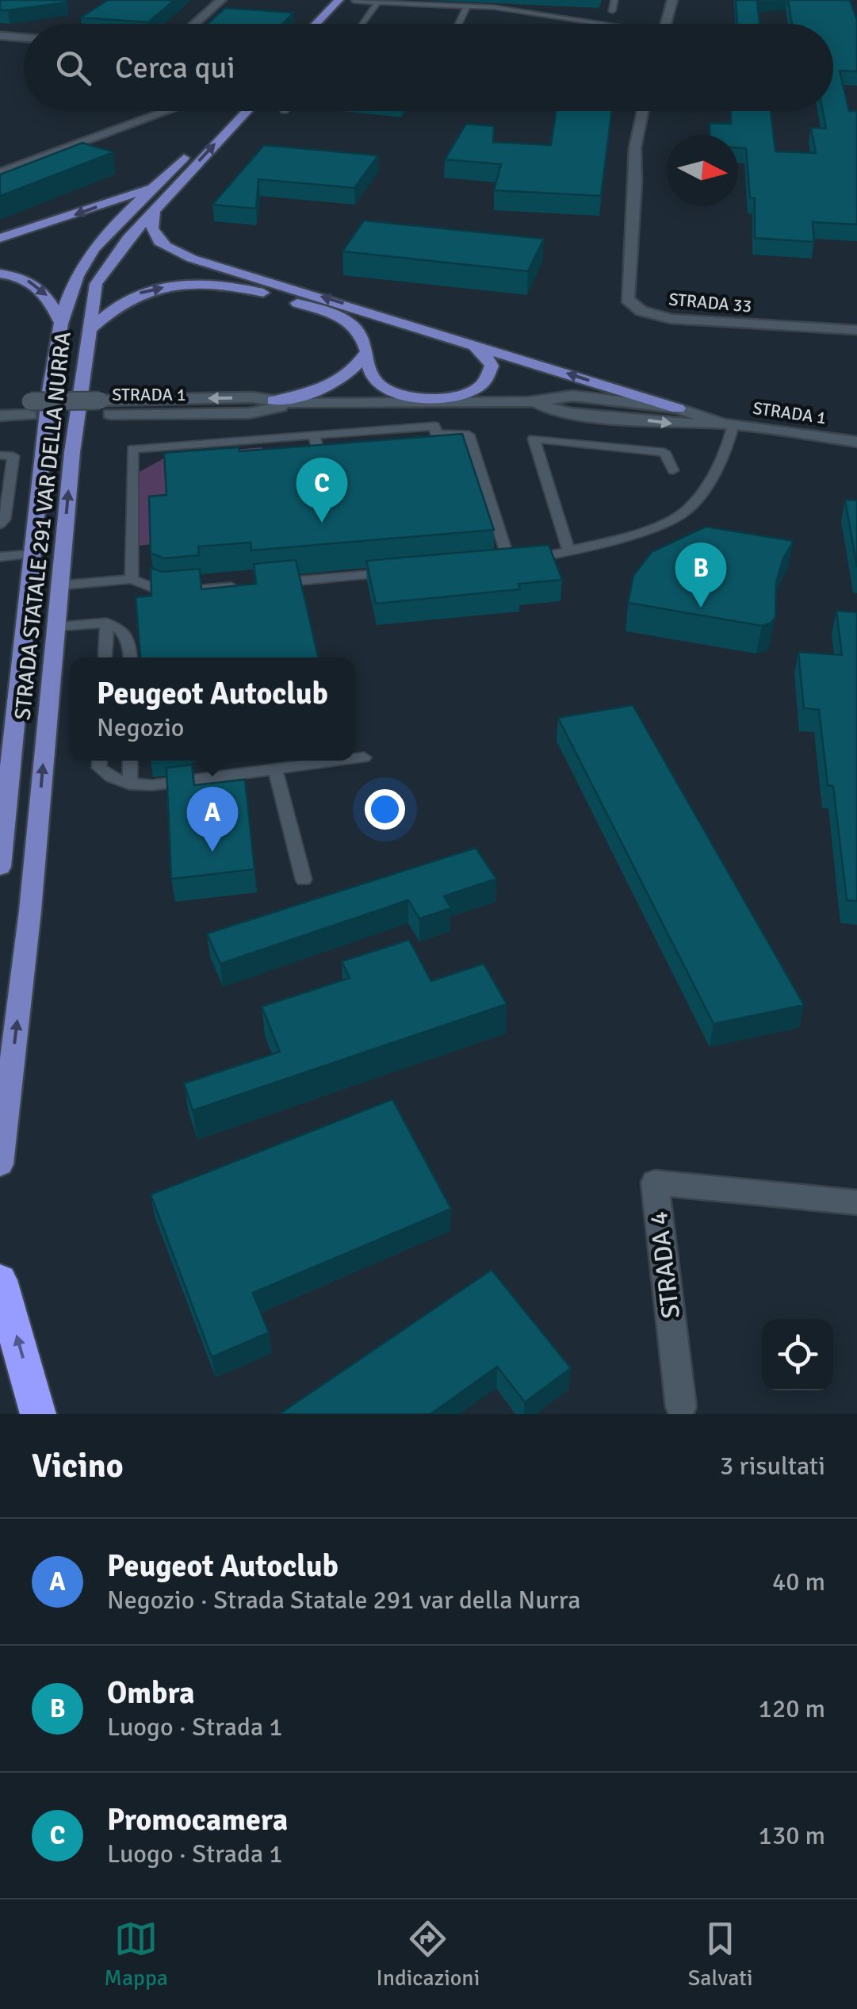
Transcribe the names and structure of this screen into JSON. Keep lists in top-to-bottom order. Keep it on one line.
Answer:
{"streets":{"main road":["STRADA STATALE 291 VAR DELLA NURRA"],"street":["STRADA 33","STRADA 1","STRADA 4"]},"north":"right","page":{"search":"Cerca qui","pins":["C","B","A"],"popup":["Peugeot Autoclub","Negozio"],"heading":["Vicino","3 risultati"],"list":[{"mark":"A","name":"Peugeot Autoclub","note":"Negozio · Strada Statale 291 var della Nurra","value":"40 m"},{"mark":"B","name":"Ombra","note":"Luogo · Strada 1","value":"120 m"},{"mark":"C","name":"Promocamera","note":"Luogo · Strada 1","value":"130 m"}],"nav":["Mappa","Indicazioni","Salvati"]}}
